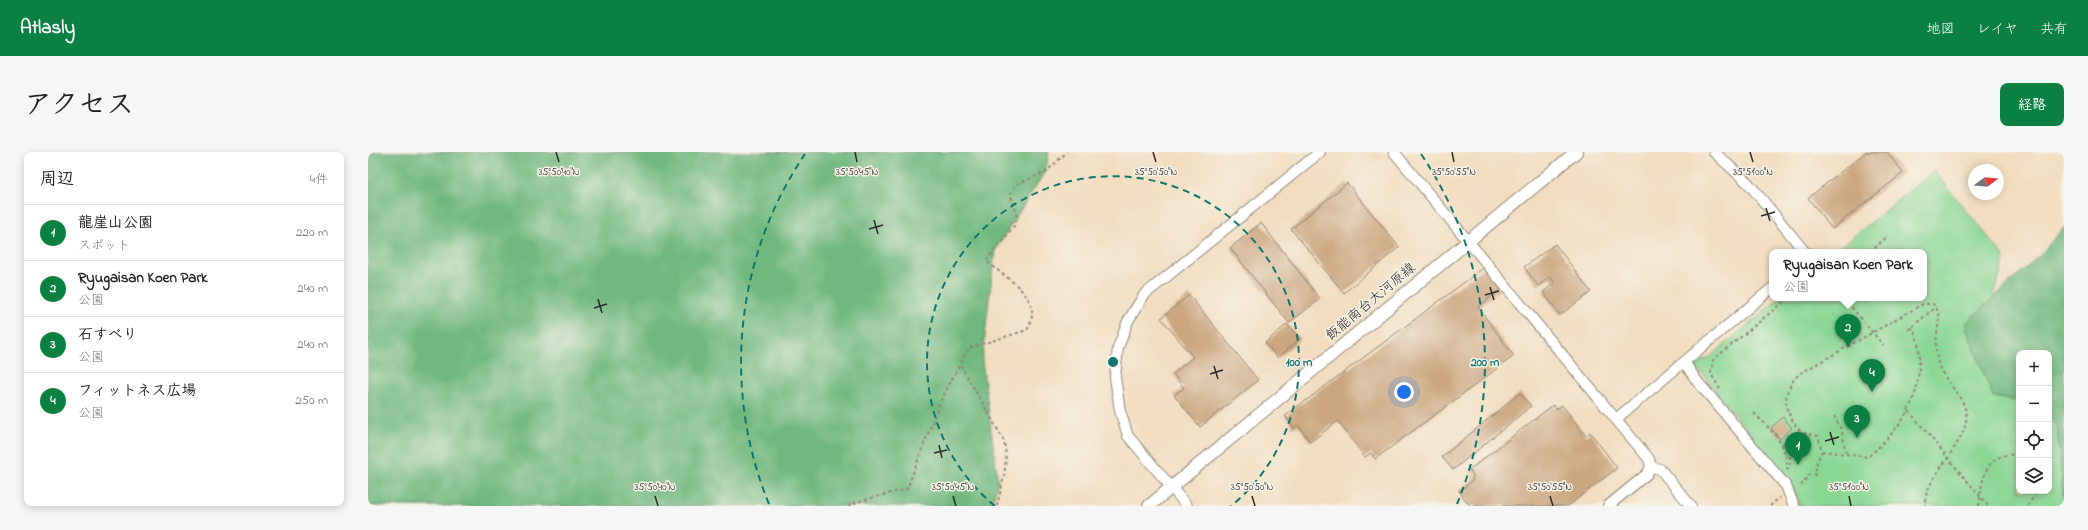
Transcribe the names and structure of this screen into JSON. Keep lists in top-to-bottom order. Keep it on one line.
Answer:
{"streets":{"street":["飯能南台大河原線"]},"north":"right","page":{"header":"Atlasly","nav":["地図","レイヤ","共有"],"title":"アクセス","buttons":"経路","heading":["周辺","4件"],"list":[{"mark":"1","name":"龍崖山公園","note":"スポット","value":"220 m"},{"mark":"2","name":"Ryugaisan Koen Park","note":"公園","value":"240 m"},{"mark":"3","name":"石すべり","note":"公園","value":"240 m"},{"mark":"4","name":"フィットネス広場","note":"公園","value":"250 m"}],"popup":["Ryugaisan Koen Park","公園"],"pins":["2","4","3","1"],"map_buttons":["+","−"]},"coordinates":["35°50'40\"N","35°50'45\"N","35°50'50\"N","35°50'55\"N","35°51'00\"N"],"rings":["100 m","200 m"]}
